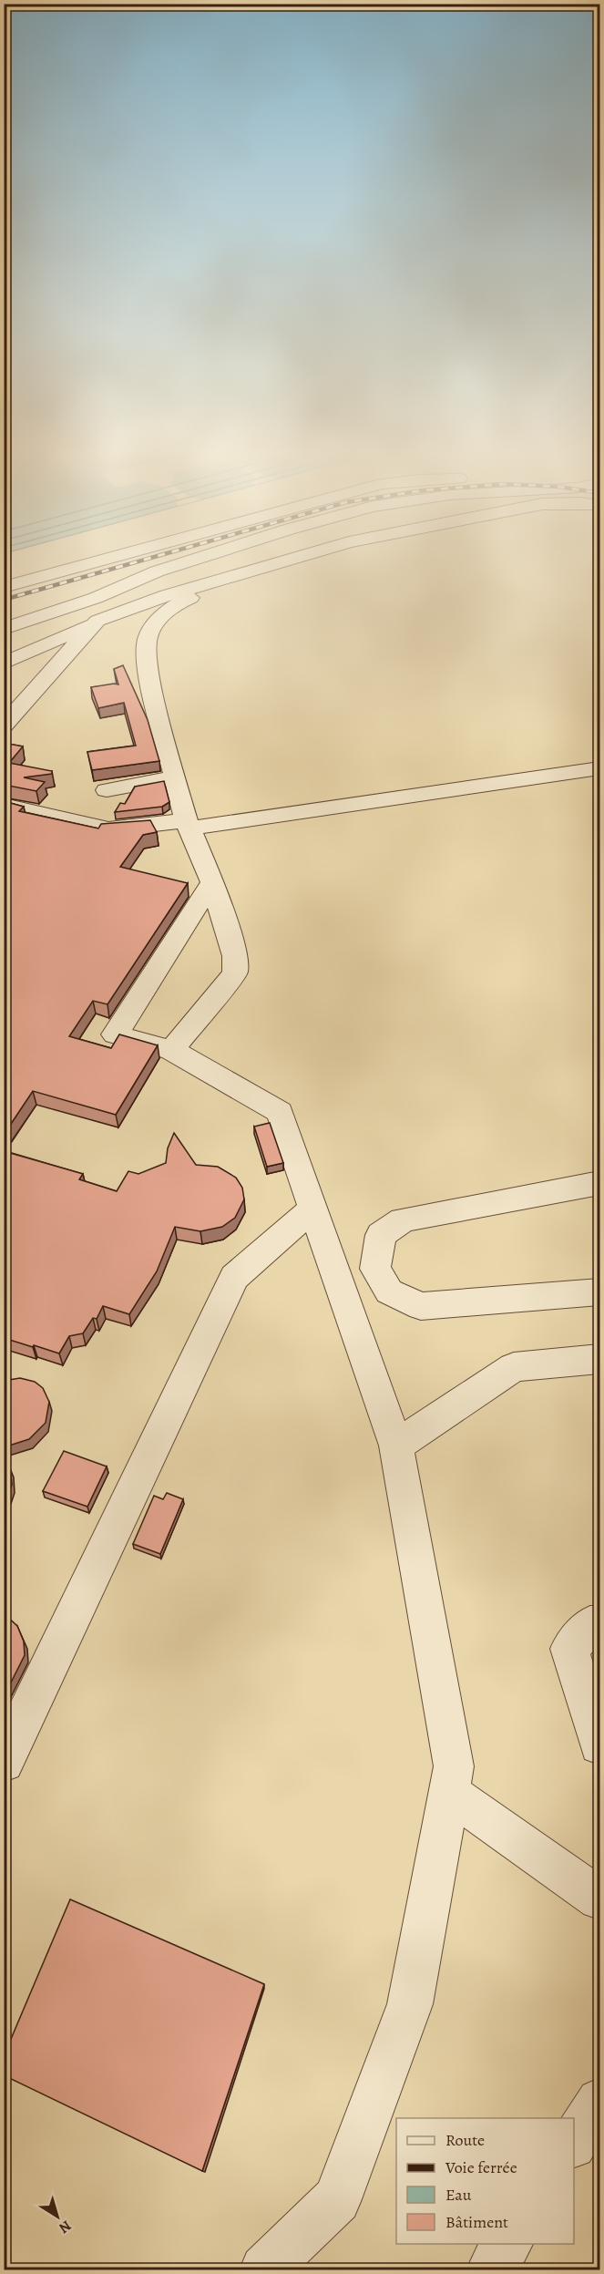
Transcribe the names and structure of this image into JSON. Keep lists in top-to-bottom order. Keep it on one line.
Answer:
{"legend":["Route","Voie ferrée","Eau","Bâtiment"],"north":"bottom right"}
